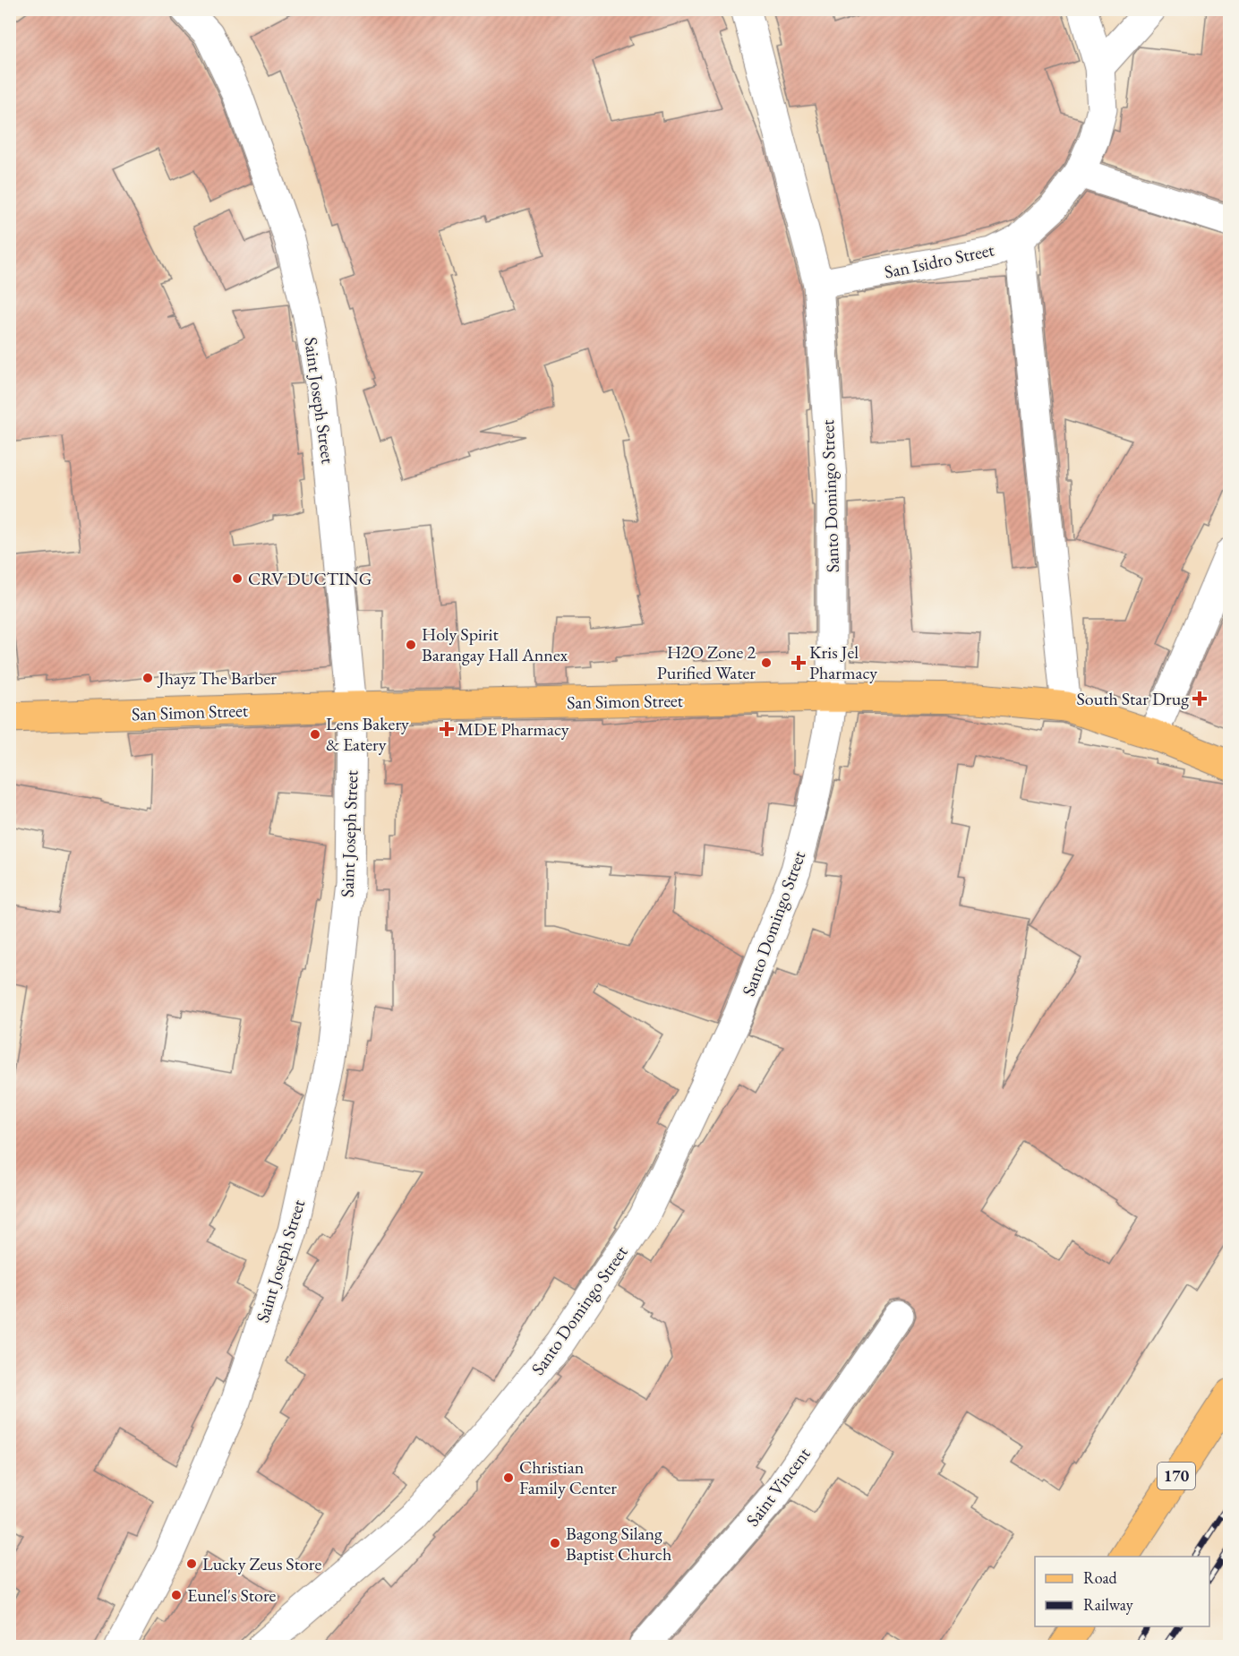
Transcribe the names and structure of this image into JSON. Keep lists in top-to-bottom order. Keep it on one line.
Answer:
{"streets":{"main road":["San Simon Street","170"],"street":["San Isidro Street","Saint Joseph Street","Santo Domingo Street","Saint Vincent"]},"crossings":[["San Isidro Street","Santo Domingo Street"],["Saint Joseph Street","San Simon Street"],["Santo Domingo Street","San Simon Street"]],"places":{"other":["CRV DUCTING","Holy Spirit Barangay Hall Annex","H2O Zone 2 Purified Water","Jhayz The Barber","Lens Bakery & Eatery","Christian Family Center","Bagong Silang Baptist Church","Lucky Zeus Store","Eunel's Store"],"health":["Kris Jel Pharmacy","South Star Drug","MDE Pharmacy"]},"legend":["Road","Railway"]}
